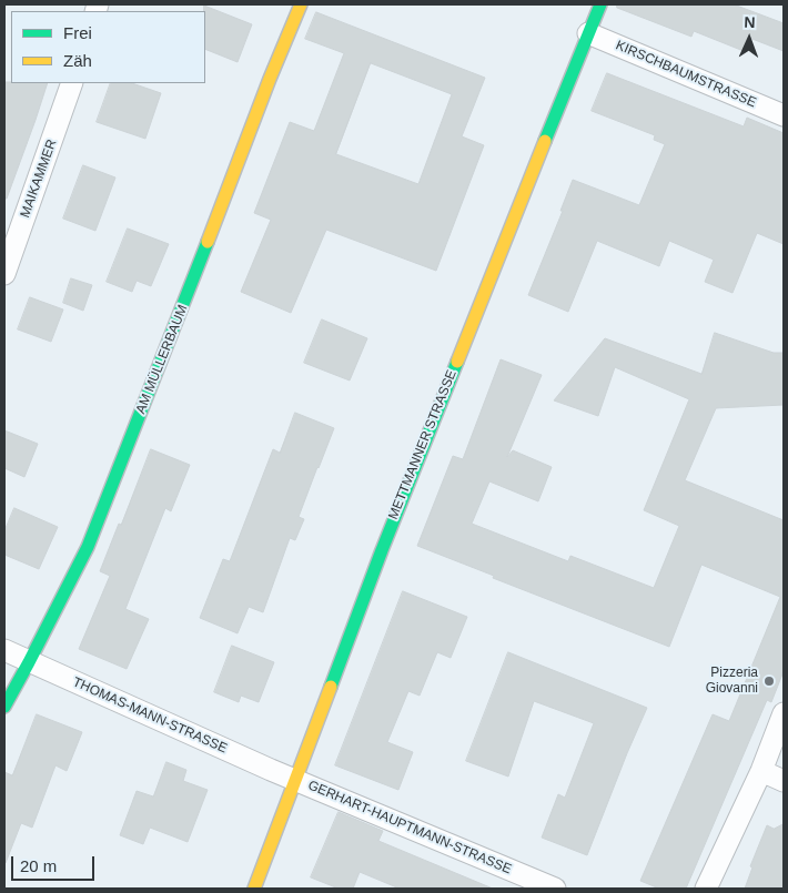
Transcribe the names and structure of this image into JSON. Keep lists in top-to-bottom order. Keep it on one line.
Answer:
{"streets":{"main road":["AM MÜLLERBAUM","METTMANNER STRASSE"],"street":["KIRSCHBAUMSTRASSE","MAIKAMMER","THOMAS-MANN-STRASSE","GERHART-HAUPTMANN-STRASSE"]},"crossings":[["KIRSCHBAUMSTRASSE","METTMANNER STRASSE"],["AM MÜLLERBAUM","THOMAS-MANN-STRASSE"],["METTMANNER STRASSE","THOMAS-MANN-STRASSE"],["METTMANNER STRASSE","GERHART-HAUPTMANN-STRASSE"],["THOMAS-MANN-STRASSE","GERHART-HAUPTMANN-STRASSE"]],"places":["Pizzeria Giovanni"],"legend":["Frei","Zäh"],"scale_bar":"20 m","north":"top"}
